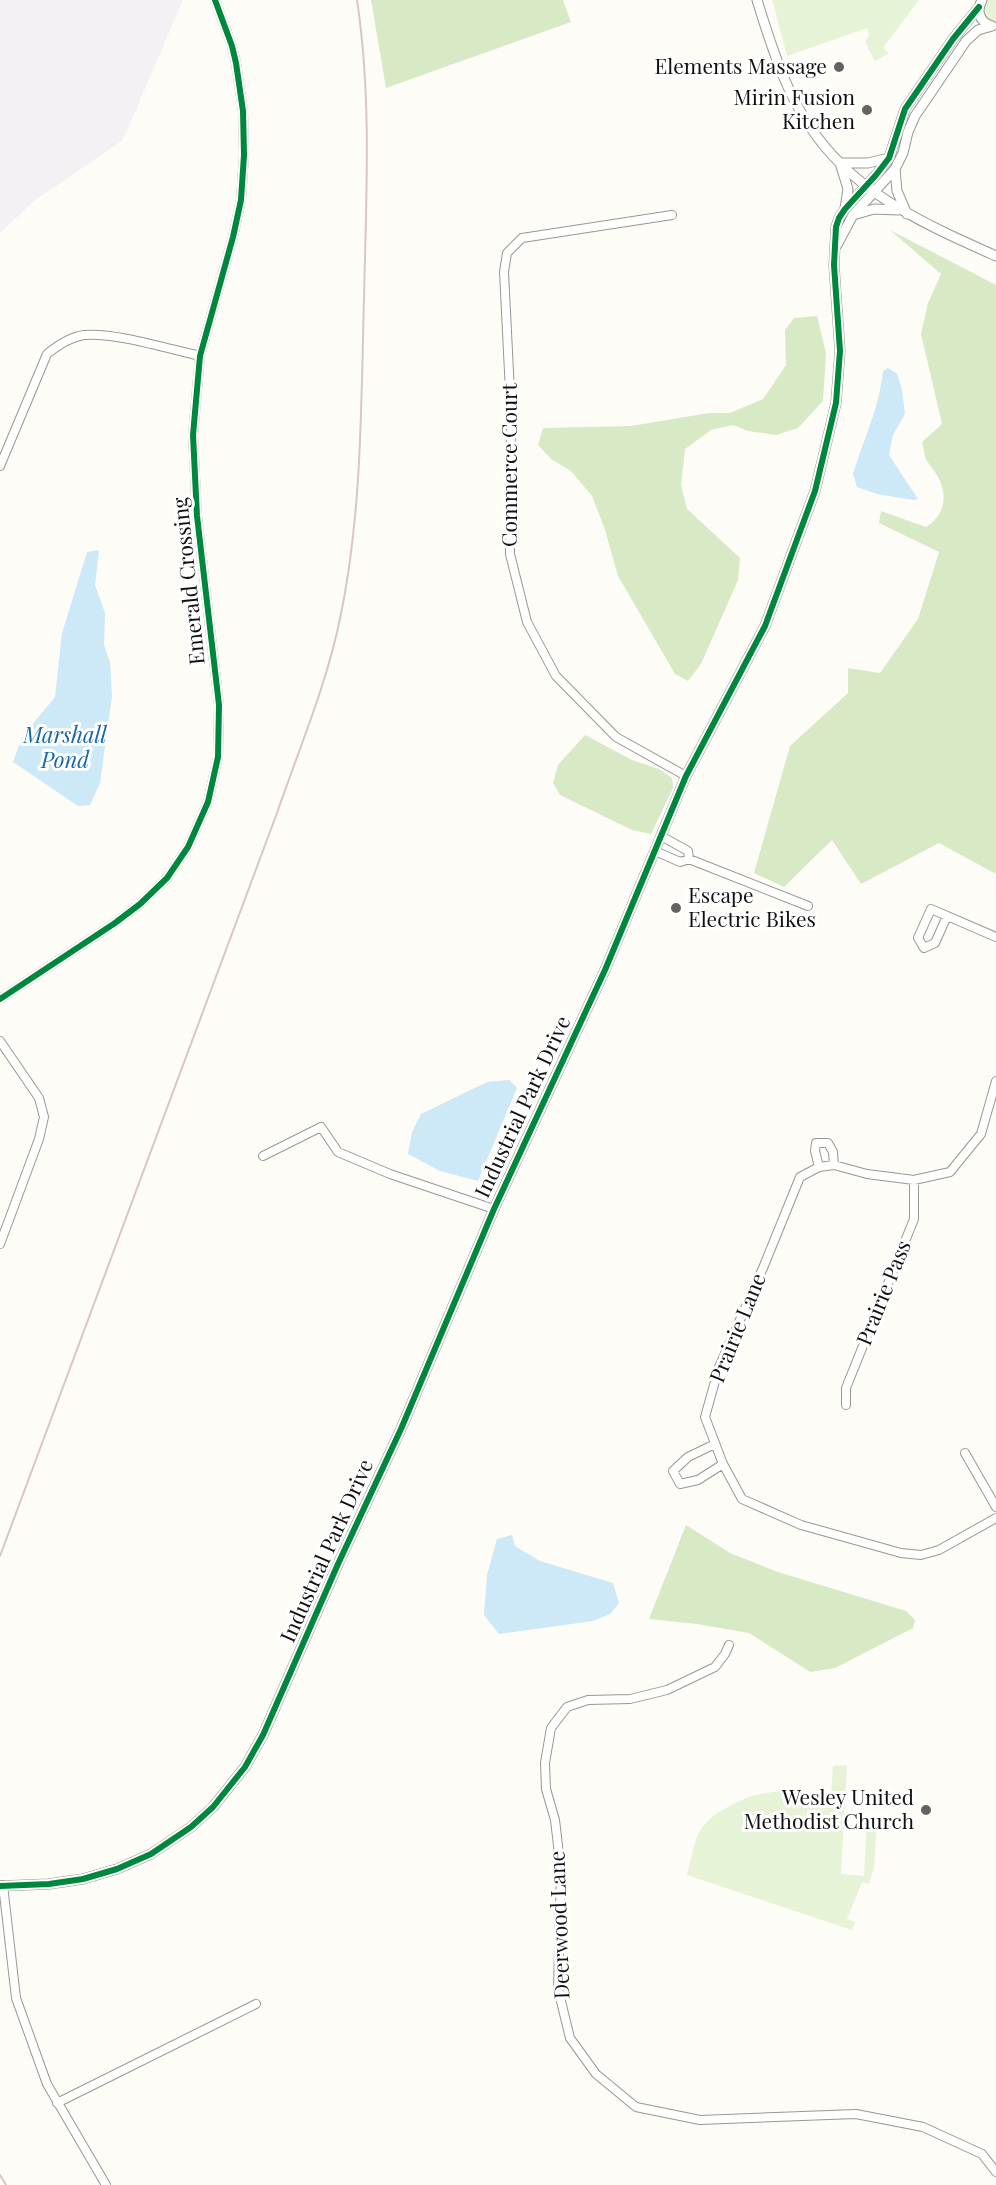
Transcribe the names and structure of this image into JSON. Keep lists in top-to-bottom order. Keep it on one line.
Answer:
{"streets":{"street":["Commerce Court","Emerald Crossing","Industrial Park Drive","Prairie Pass","Prairie Lane","Deerwood Lane"]},"crossings":[["Commerce Court","Industrial Park Drive"]],"water":["Marshall Pond"],"places":["Elements Massage","Mirin Fusion Kitchen","Escape Electric Bikes","Wesley United Methodist Church"]}
